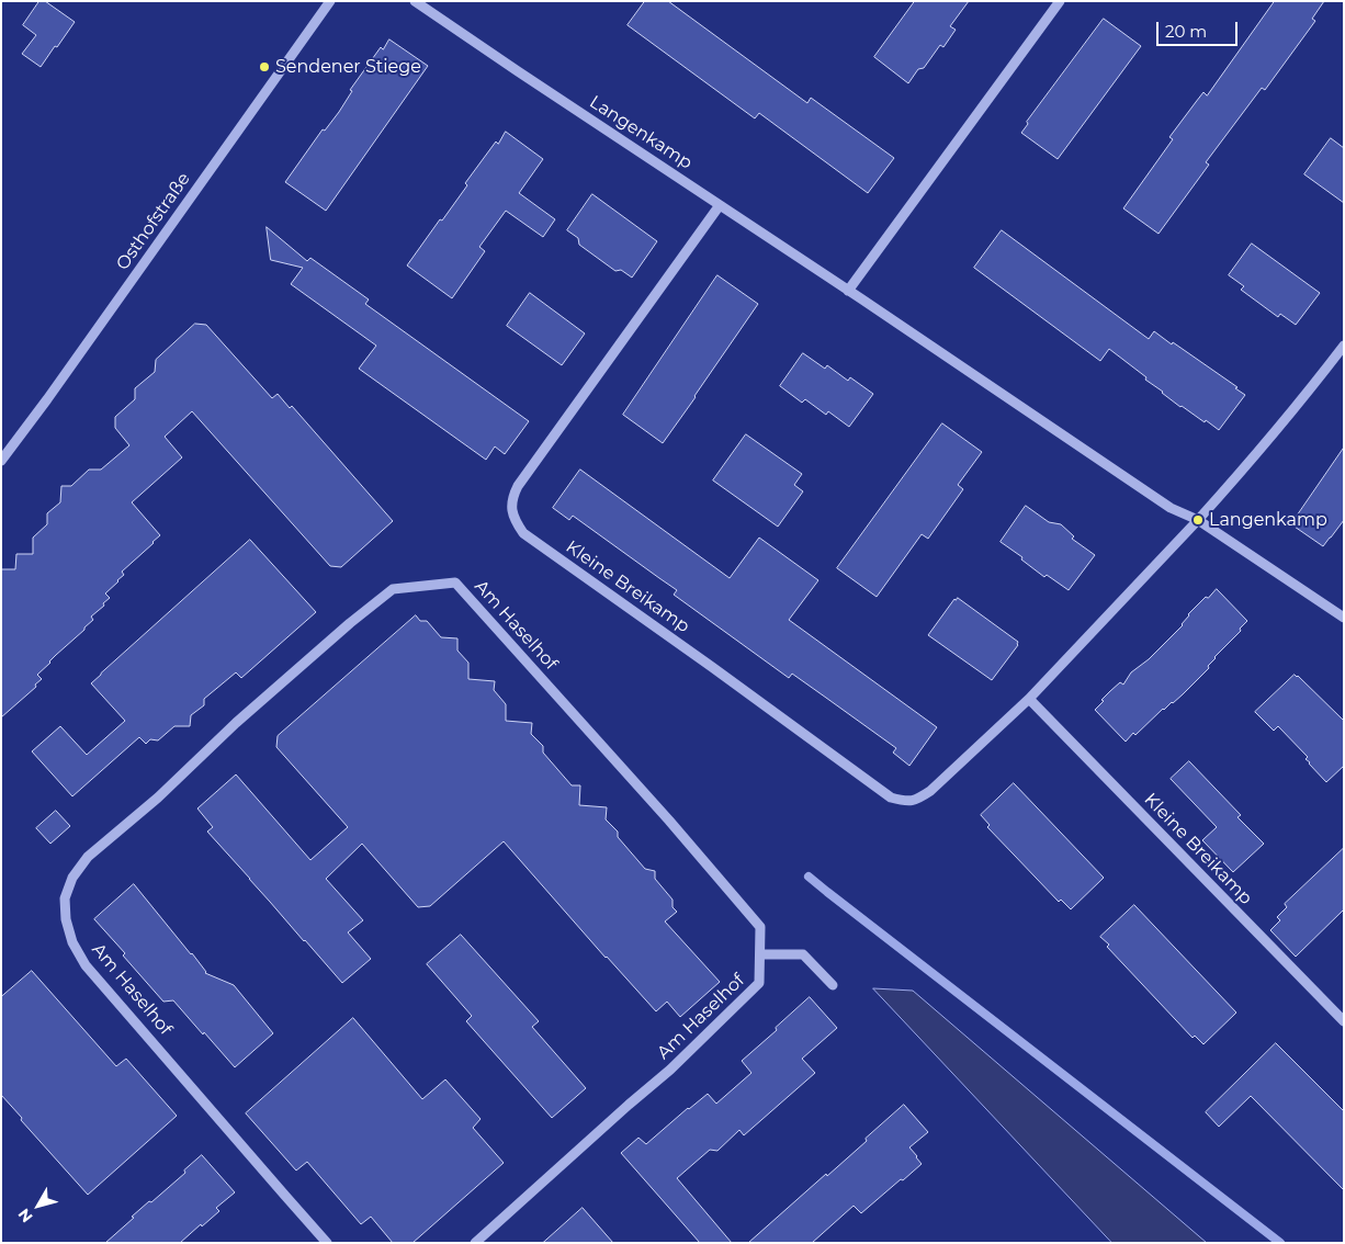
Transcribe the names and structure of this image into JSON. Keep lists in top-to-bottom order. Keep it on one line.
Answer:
{"streets":{"street":["Langenkamp","Osthofstraße","Kleine Breikamp","Am Haselhof"]},"crossings":[["Langenkamp","Kleine Breikamp"]],"places":["Sendener Stiege","Langenkamp"],"scale_bar":"20 m","north":"bottom left"}
